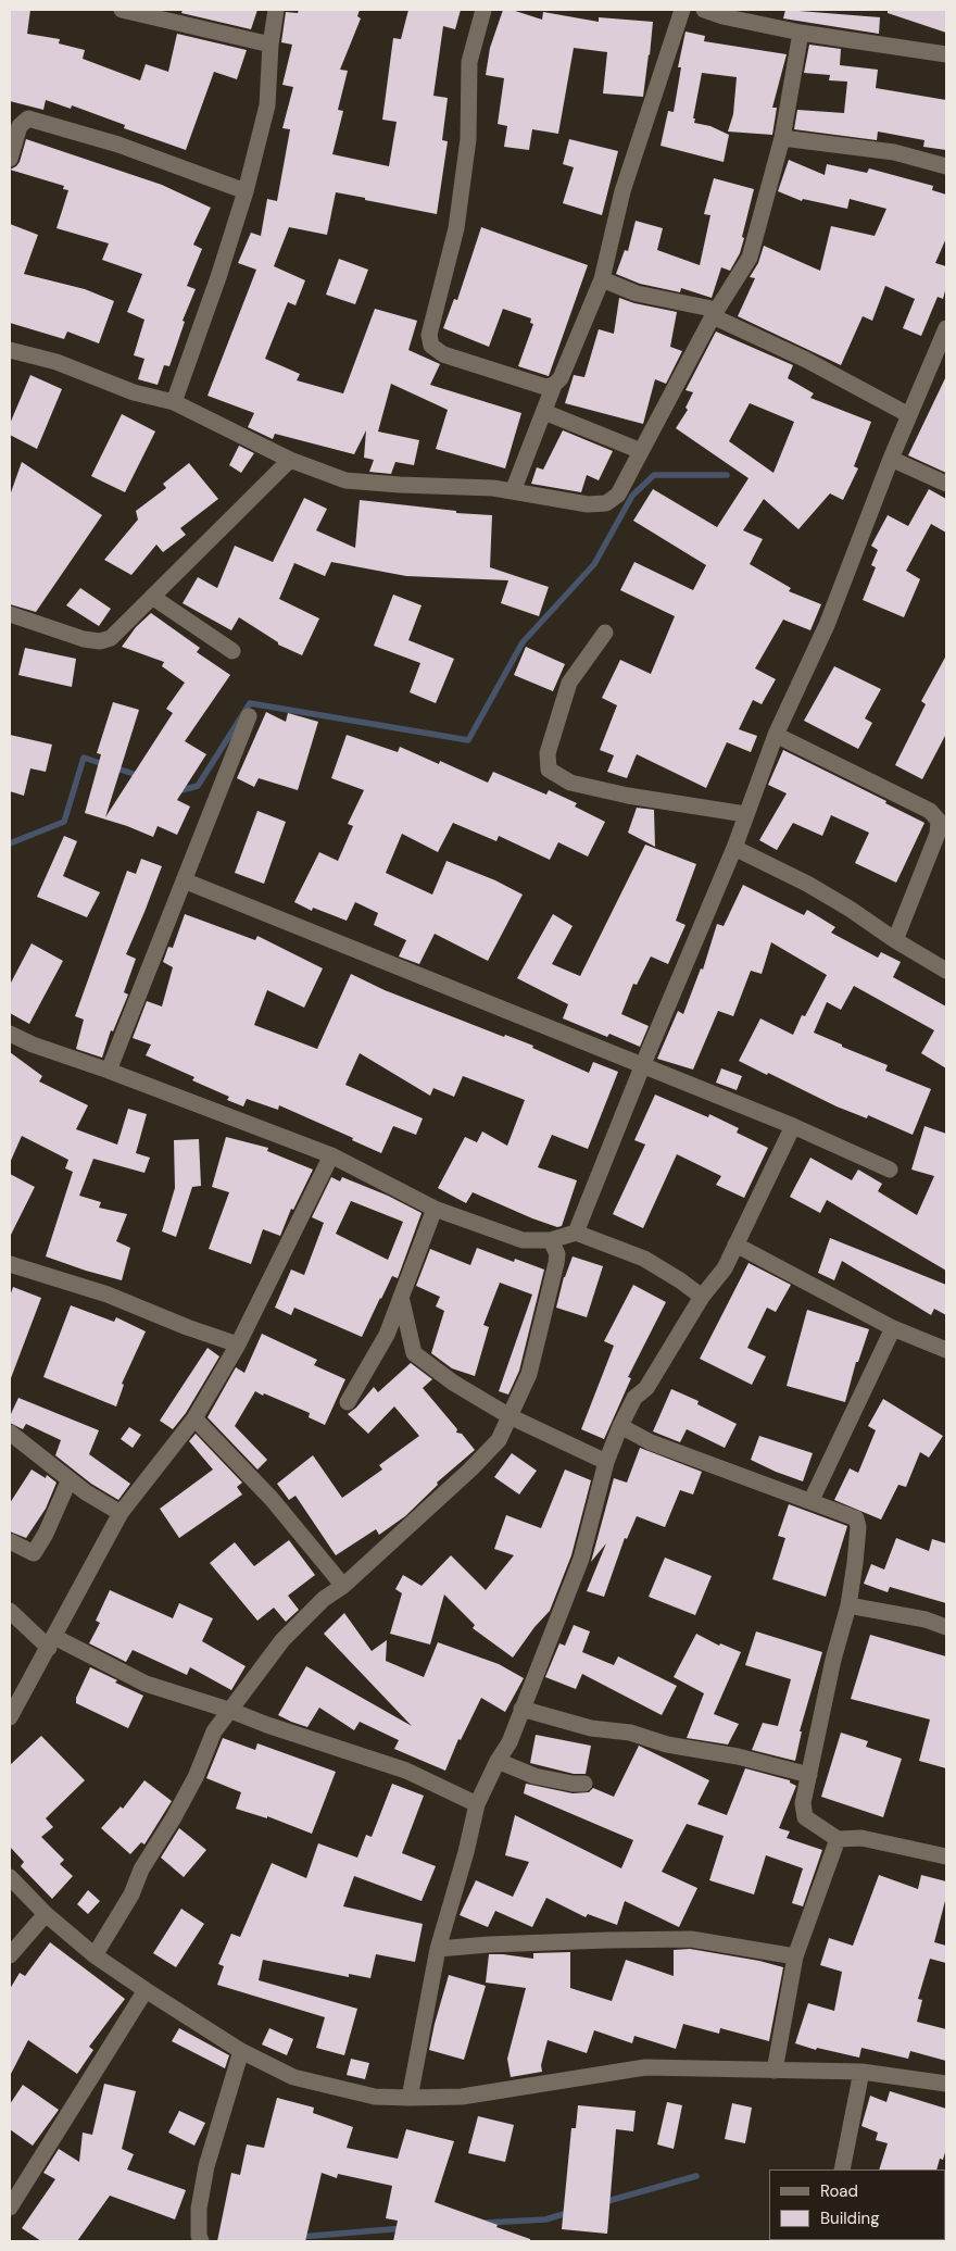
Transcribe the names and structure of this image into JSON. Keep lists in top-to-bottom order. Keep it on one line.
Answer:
{"legend":["Road","Building"]}
